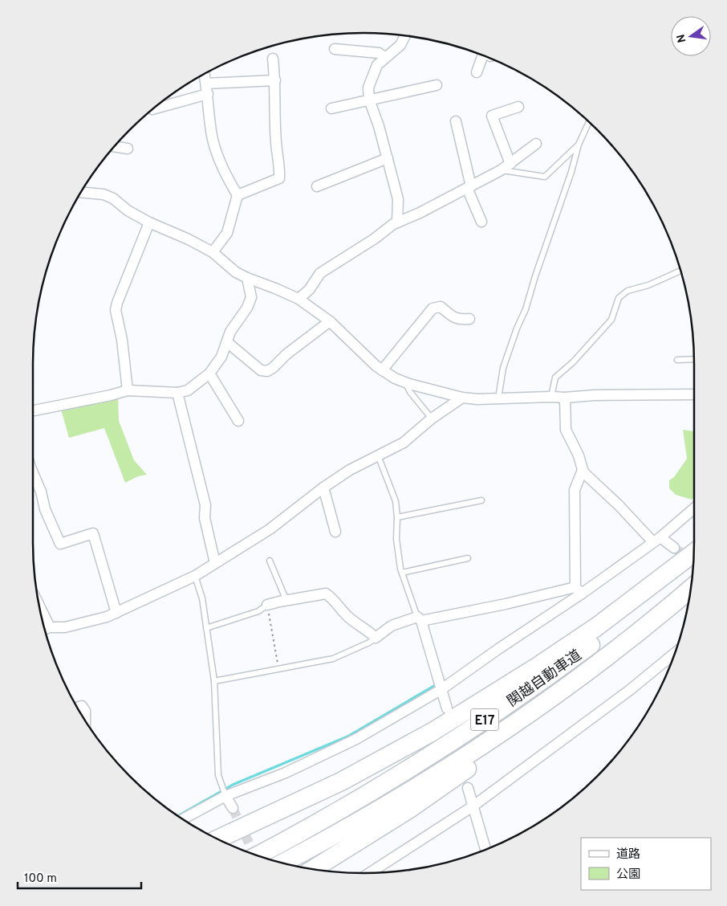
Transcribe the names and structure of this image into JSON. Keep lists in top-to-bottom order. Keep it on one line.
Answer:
{"streets":{"highway":["関越自動車道","E17"]},"legend":["道路","公園"],"scale_bar":"100 m","north":"left"}
